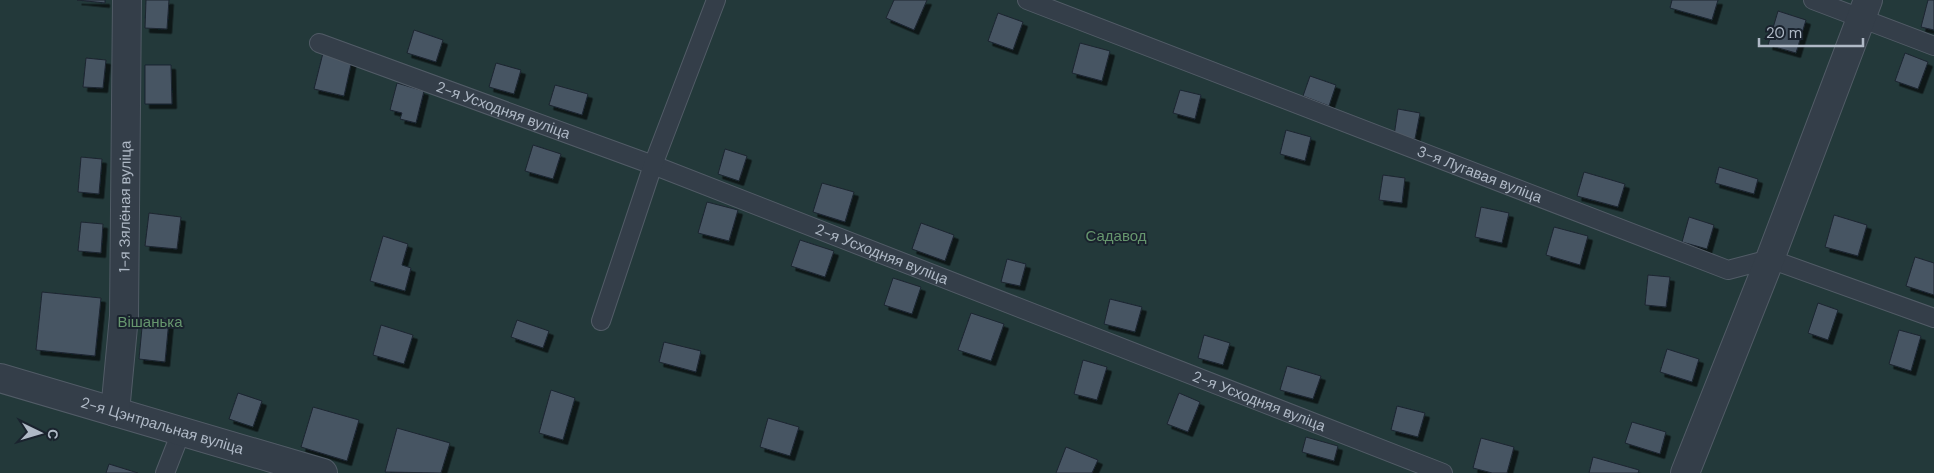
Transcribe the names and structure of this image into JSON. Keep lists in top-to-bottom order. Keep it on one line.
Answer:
{"streets":{"street":["1-я Зялёная вуліца","2-я Цэнтральная вуліца"],"lane":["2-я Усходняя вуліца","3-я Лугавая вуліца"]},"crossings":[["1-я Зялёная вуліца","2-я Цэнтральная вуліца"]],"parks":["Садавод","Вішанька"],"scale_bar":"20 m","north":"right"}
